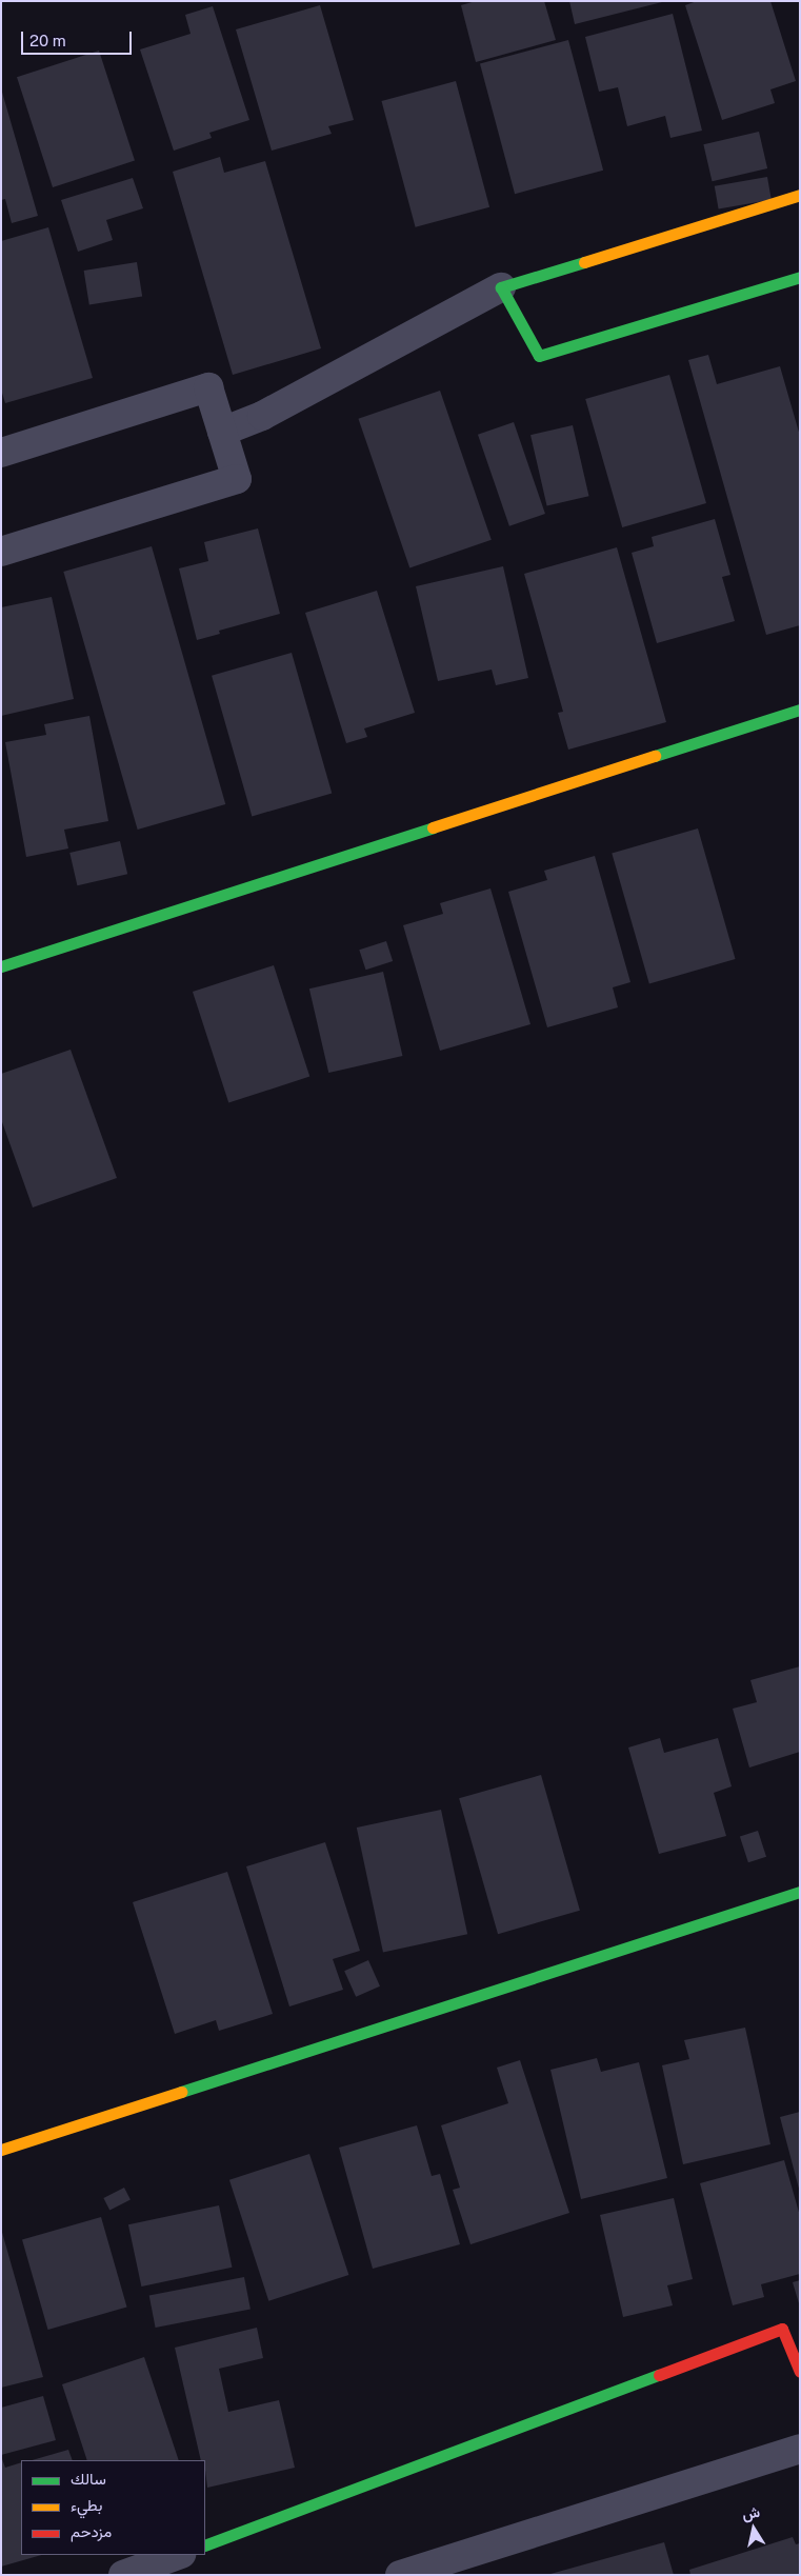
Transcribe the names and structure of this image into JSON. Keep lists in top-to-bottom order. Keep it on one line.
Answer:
{"legend":["سالك","بطيء","مزدحم"],"scale_bar":"20 m","north":"top"}
